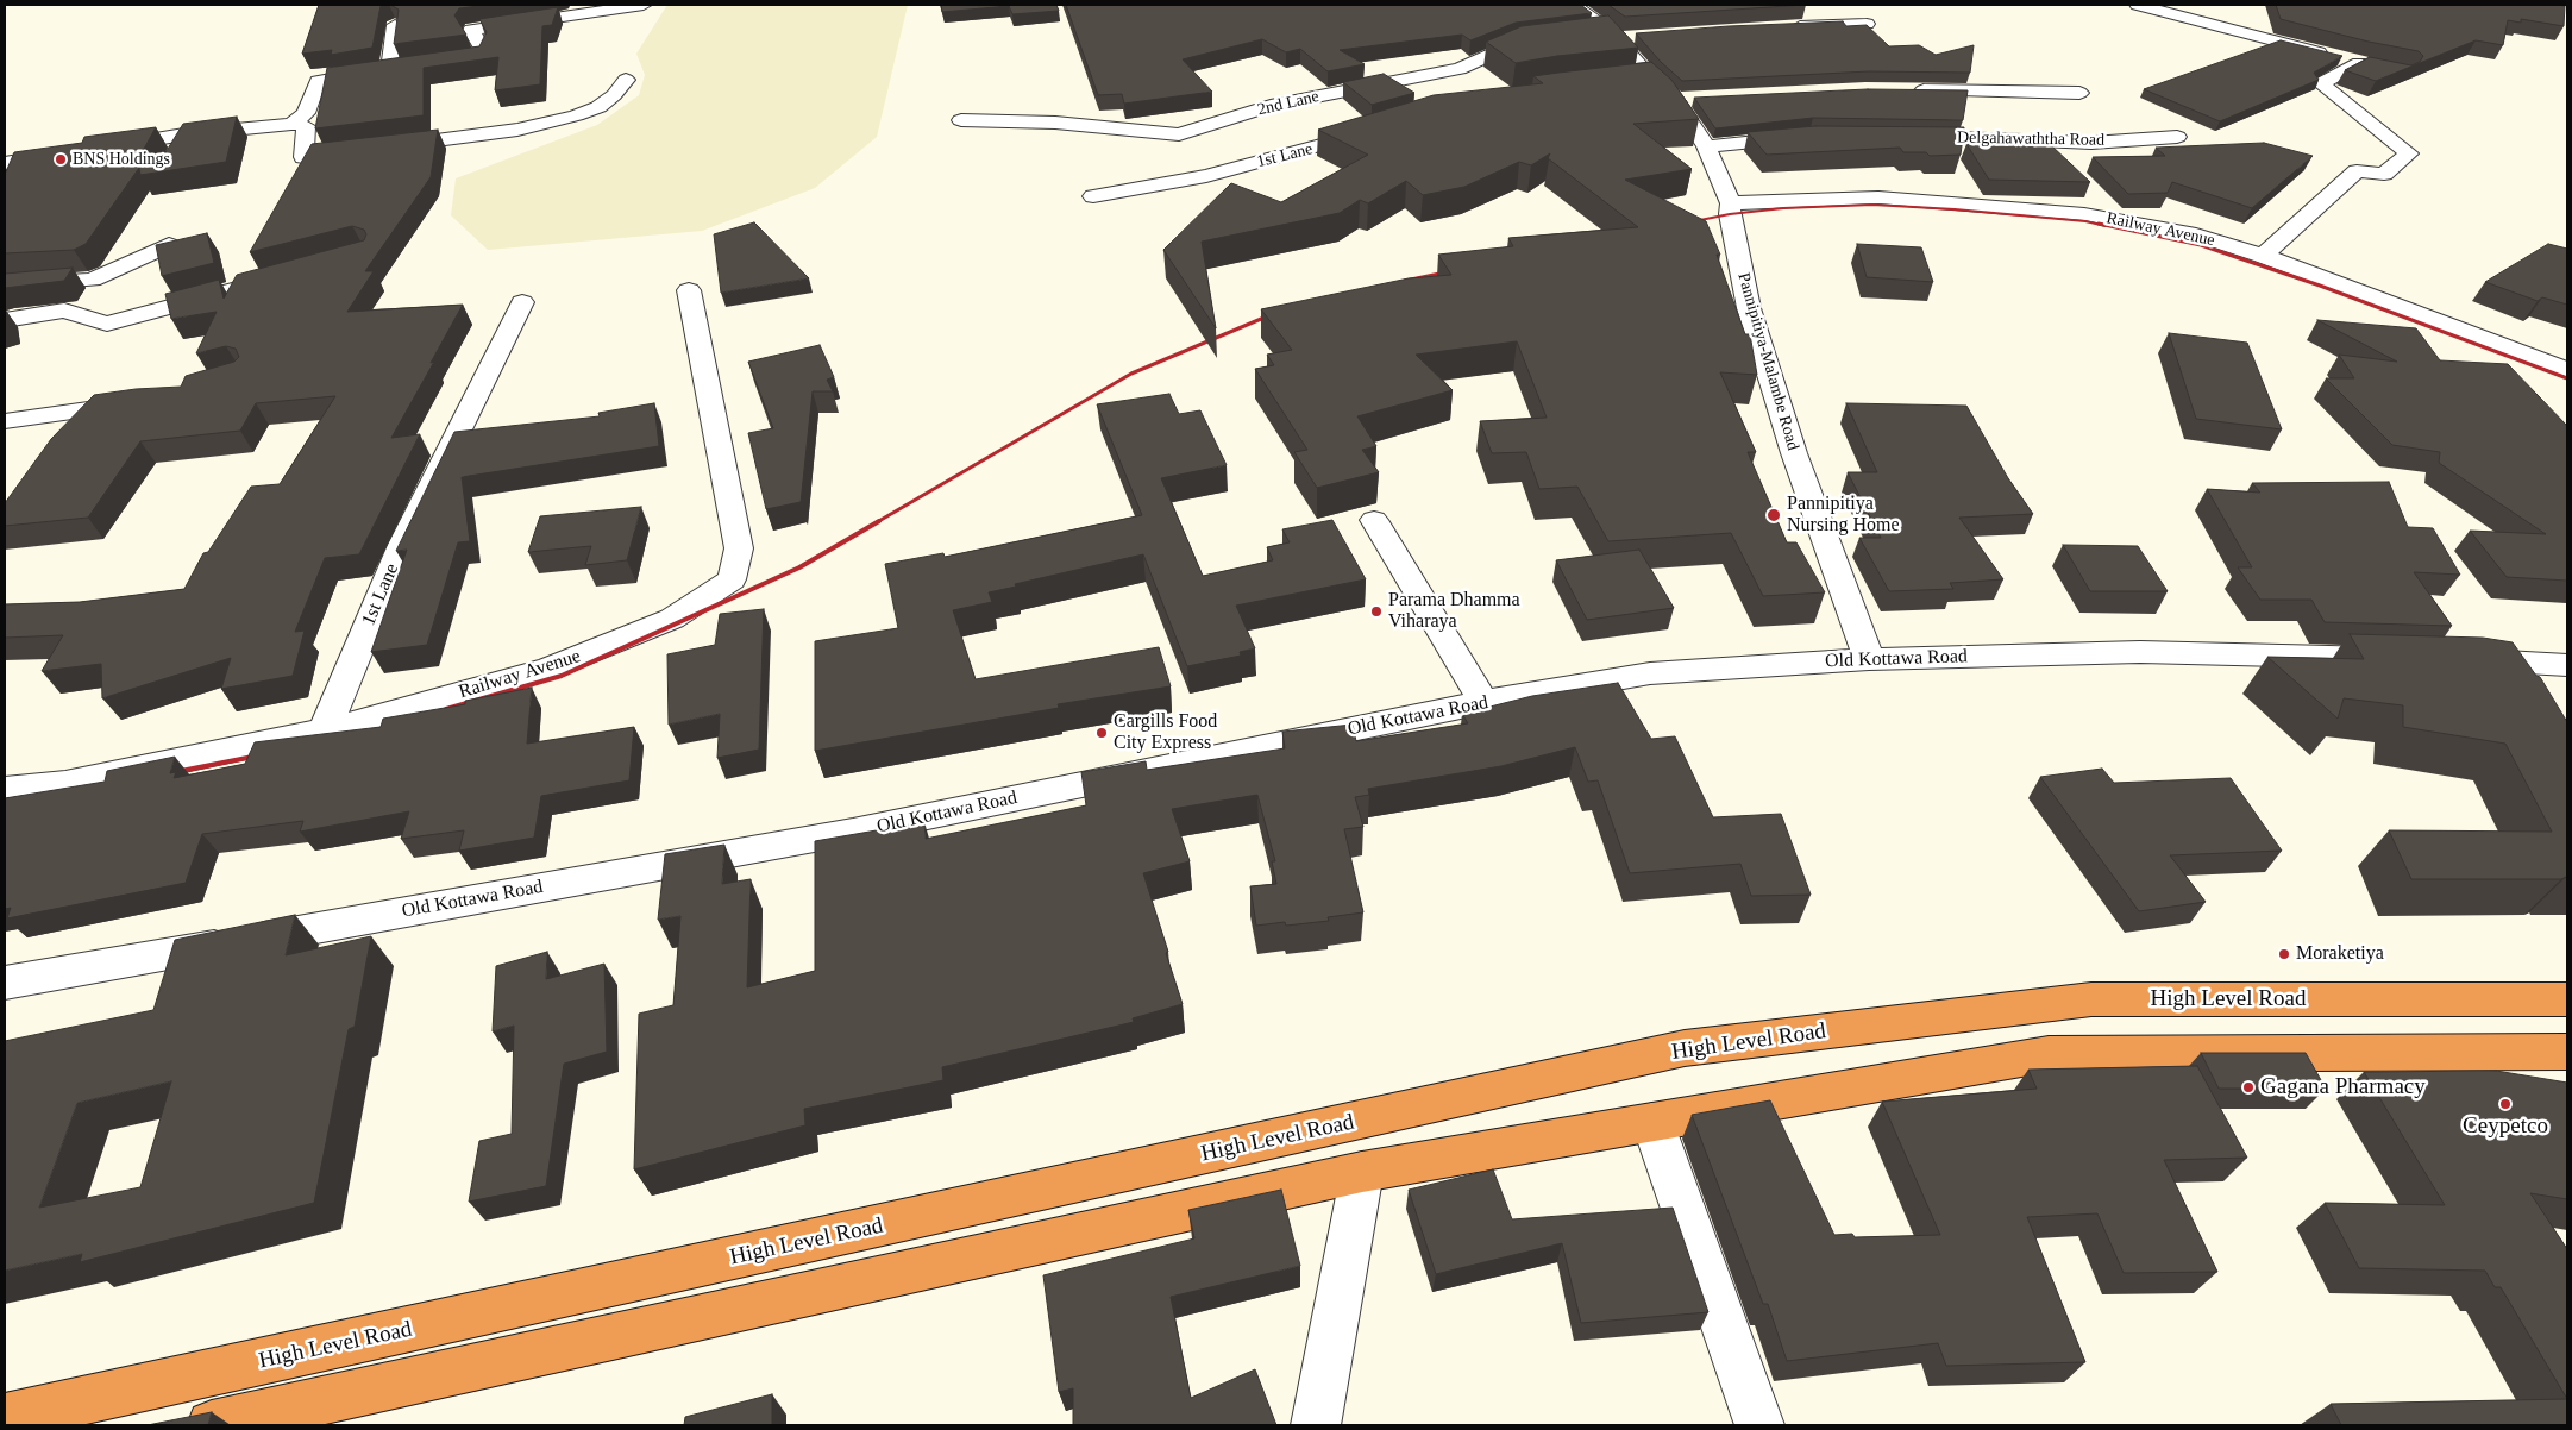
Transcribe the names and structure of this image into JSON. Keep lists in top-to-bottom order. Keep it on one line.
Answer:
{"streets":{"highway":["High Level Road"],"street":["2nd Lane","Delgahawaththa Road","1st Lane","Railway Avenue","Pannipitiya-Malambe Road","Old Kottawa Road"]},"crossings":[["1st Lane","Railway Avenue"],["Railway Avenue","Pannipitiya-Malambe Road"],["Pannipitiya-Malambe Road","Old Kottawa Road"]],"places":["BNS Holdings","Pannipitiya Nursing Home","Parama Dhamma Viharaya","Cargills Food City Express","Moraketiya","Gagana Pharmacy","Ceypetco"]}
